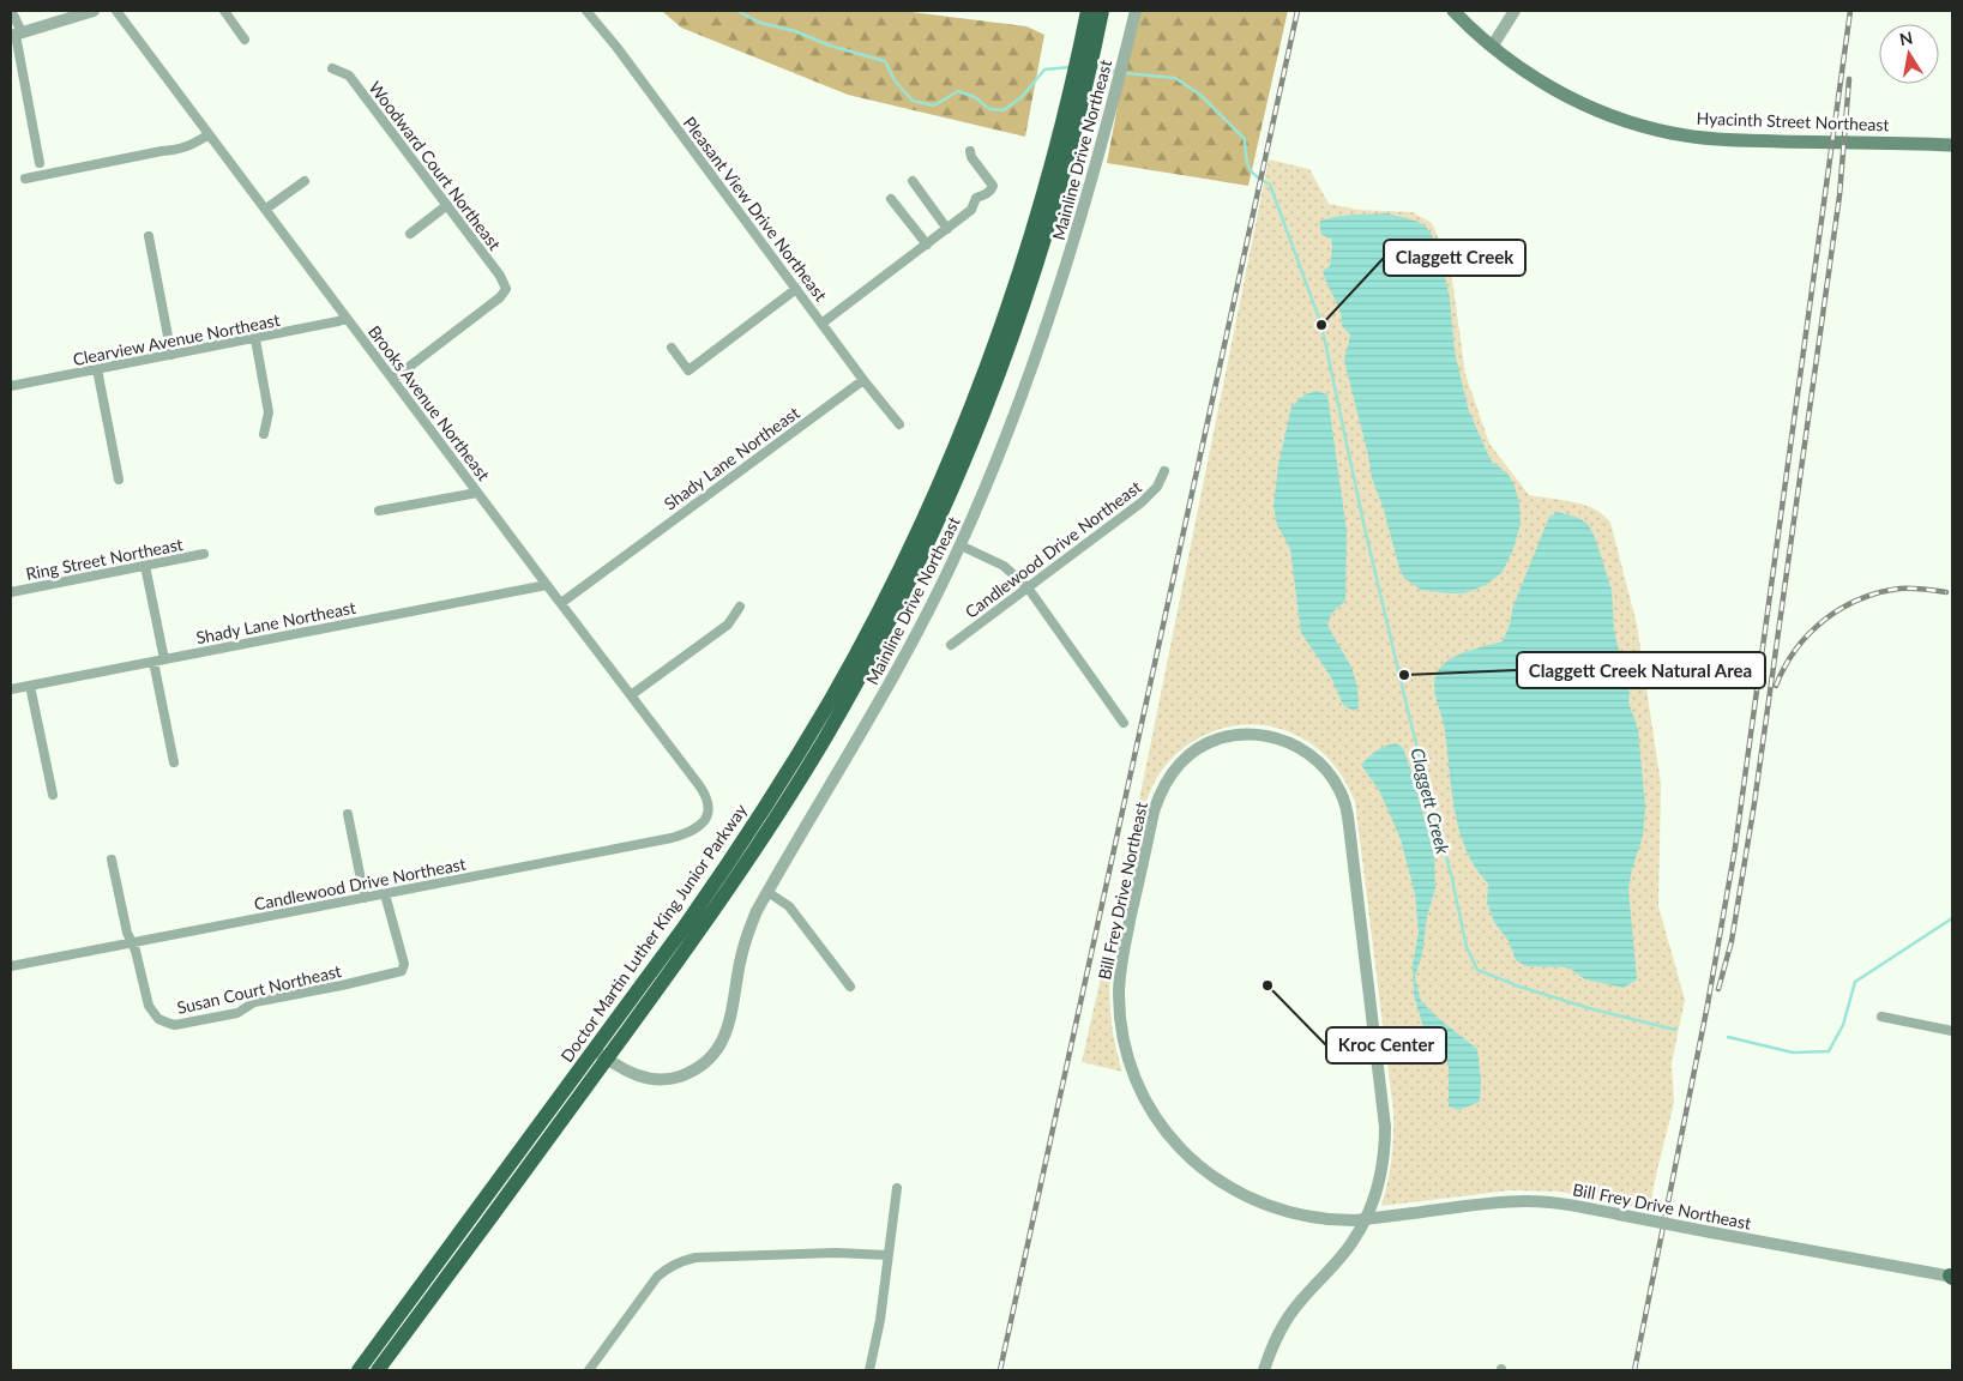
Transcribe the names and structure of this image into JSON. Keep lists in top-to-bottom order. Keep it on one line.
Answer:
{"streets":{"highway":["Doctor Martin Luther King Junior Parkway"],"main road":["Hyacinth Street Northeast"],"street":["Mainline Drive Northeast","Woodward Court Northeast","Pleasant View Drive Northeast","Clearview Avenue Northeast","Brooks Avenue Northeast","Shady Lane Northeast","Candlewood Drive Northeast","Ring Street Northeast","Bill Frey Drive Northeast","Susan Court Northeast"]},"crossings":[["Mainline Drive Northeast","Doctor Martin Luther King Junior Parkway"],["Woodward Court Northeast","Brooks Avenue Northeast"],["Pleasant View Drive Northeast","Shady Lane Northeast"],["Clearview Avenue Northeast","Brooks Avenue Northeast"],["Brooks Avenue Northeast","Shady Lane Northeast"],["Brooks Avenue Northeast","Candlewood Drive Northeast"],["Candlewood Drive Northeast","Susan Court Northeast"]],"water":["Claggett Creek"],"places":["Claggett Creek","Claggett Creek Natural Area","Kroc Center"],"north":"top"}
